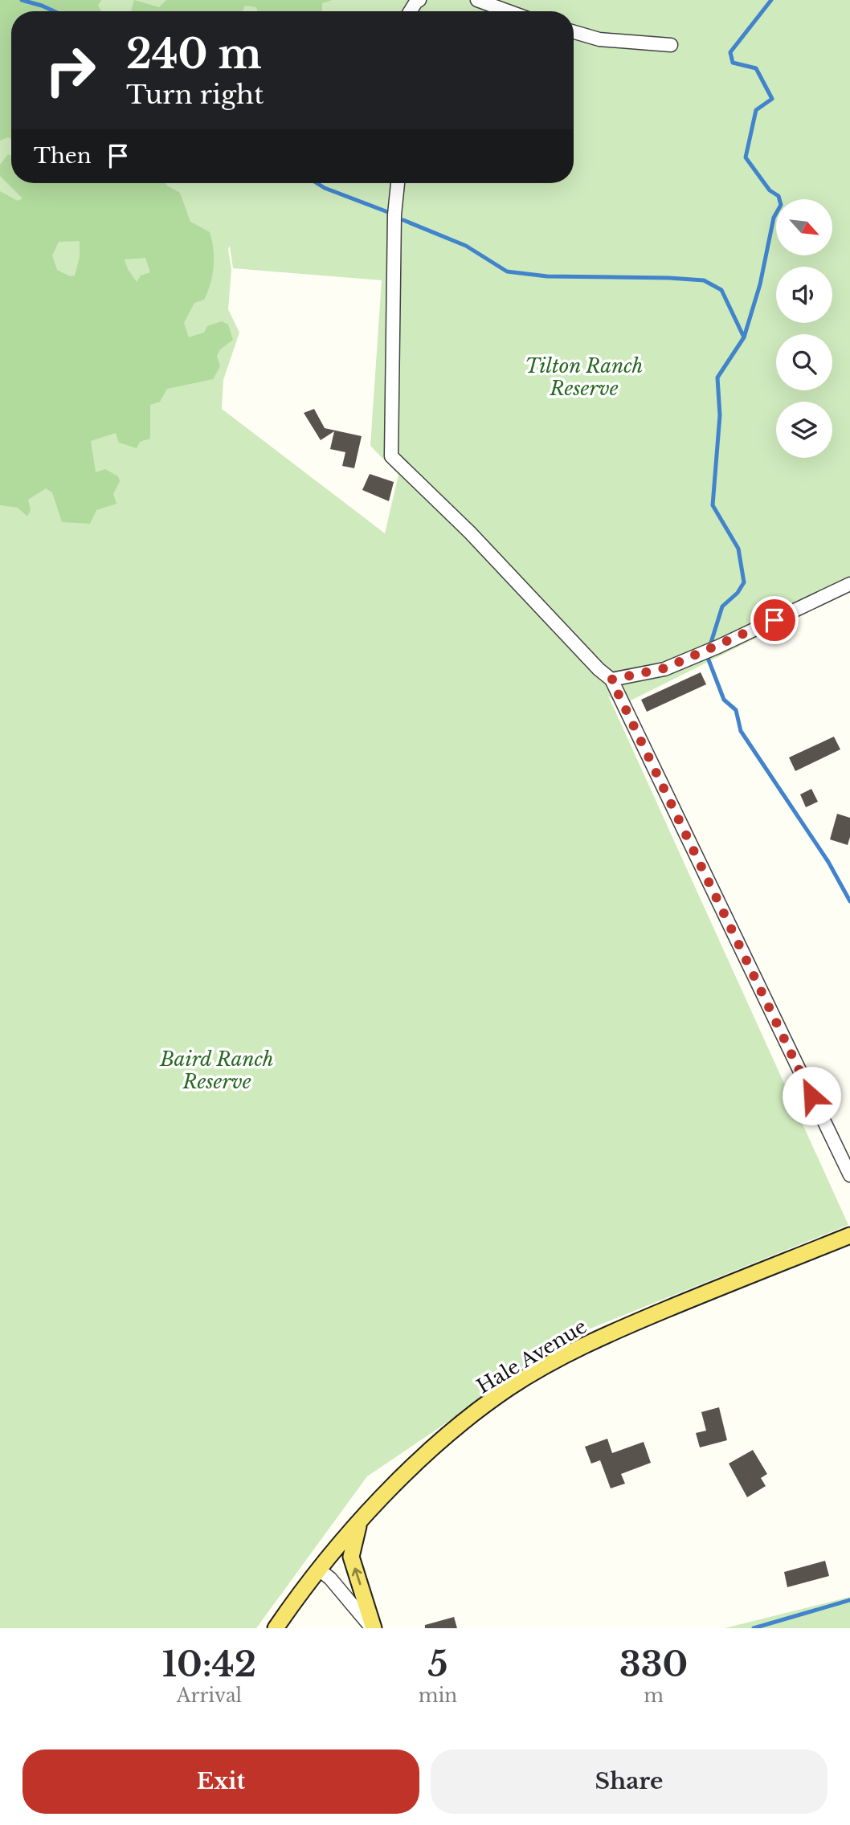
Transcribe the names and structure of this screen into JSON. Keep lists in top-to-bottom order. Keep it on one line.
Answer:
{"streets":{"main road":["Hale Avenue"]},"parks":["Tilton Ranch Reserve","Baird Ranch Reserve"],"north":"bottom right","page":{"turn":["240 m","Turn right"],"then":"Then","eta":["10:42","Arrival","5","min","330","m"],"buttons":["Exit","Share"]}}
